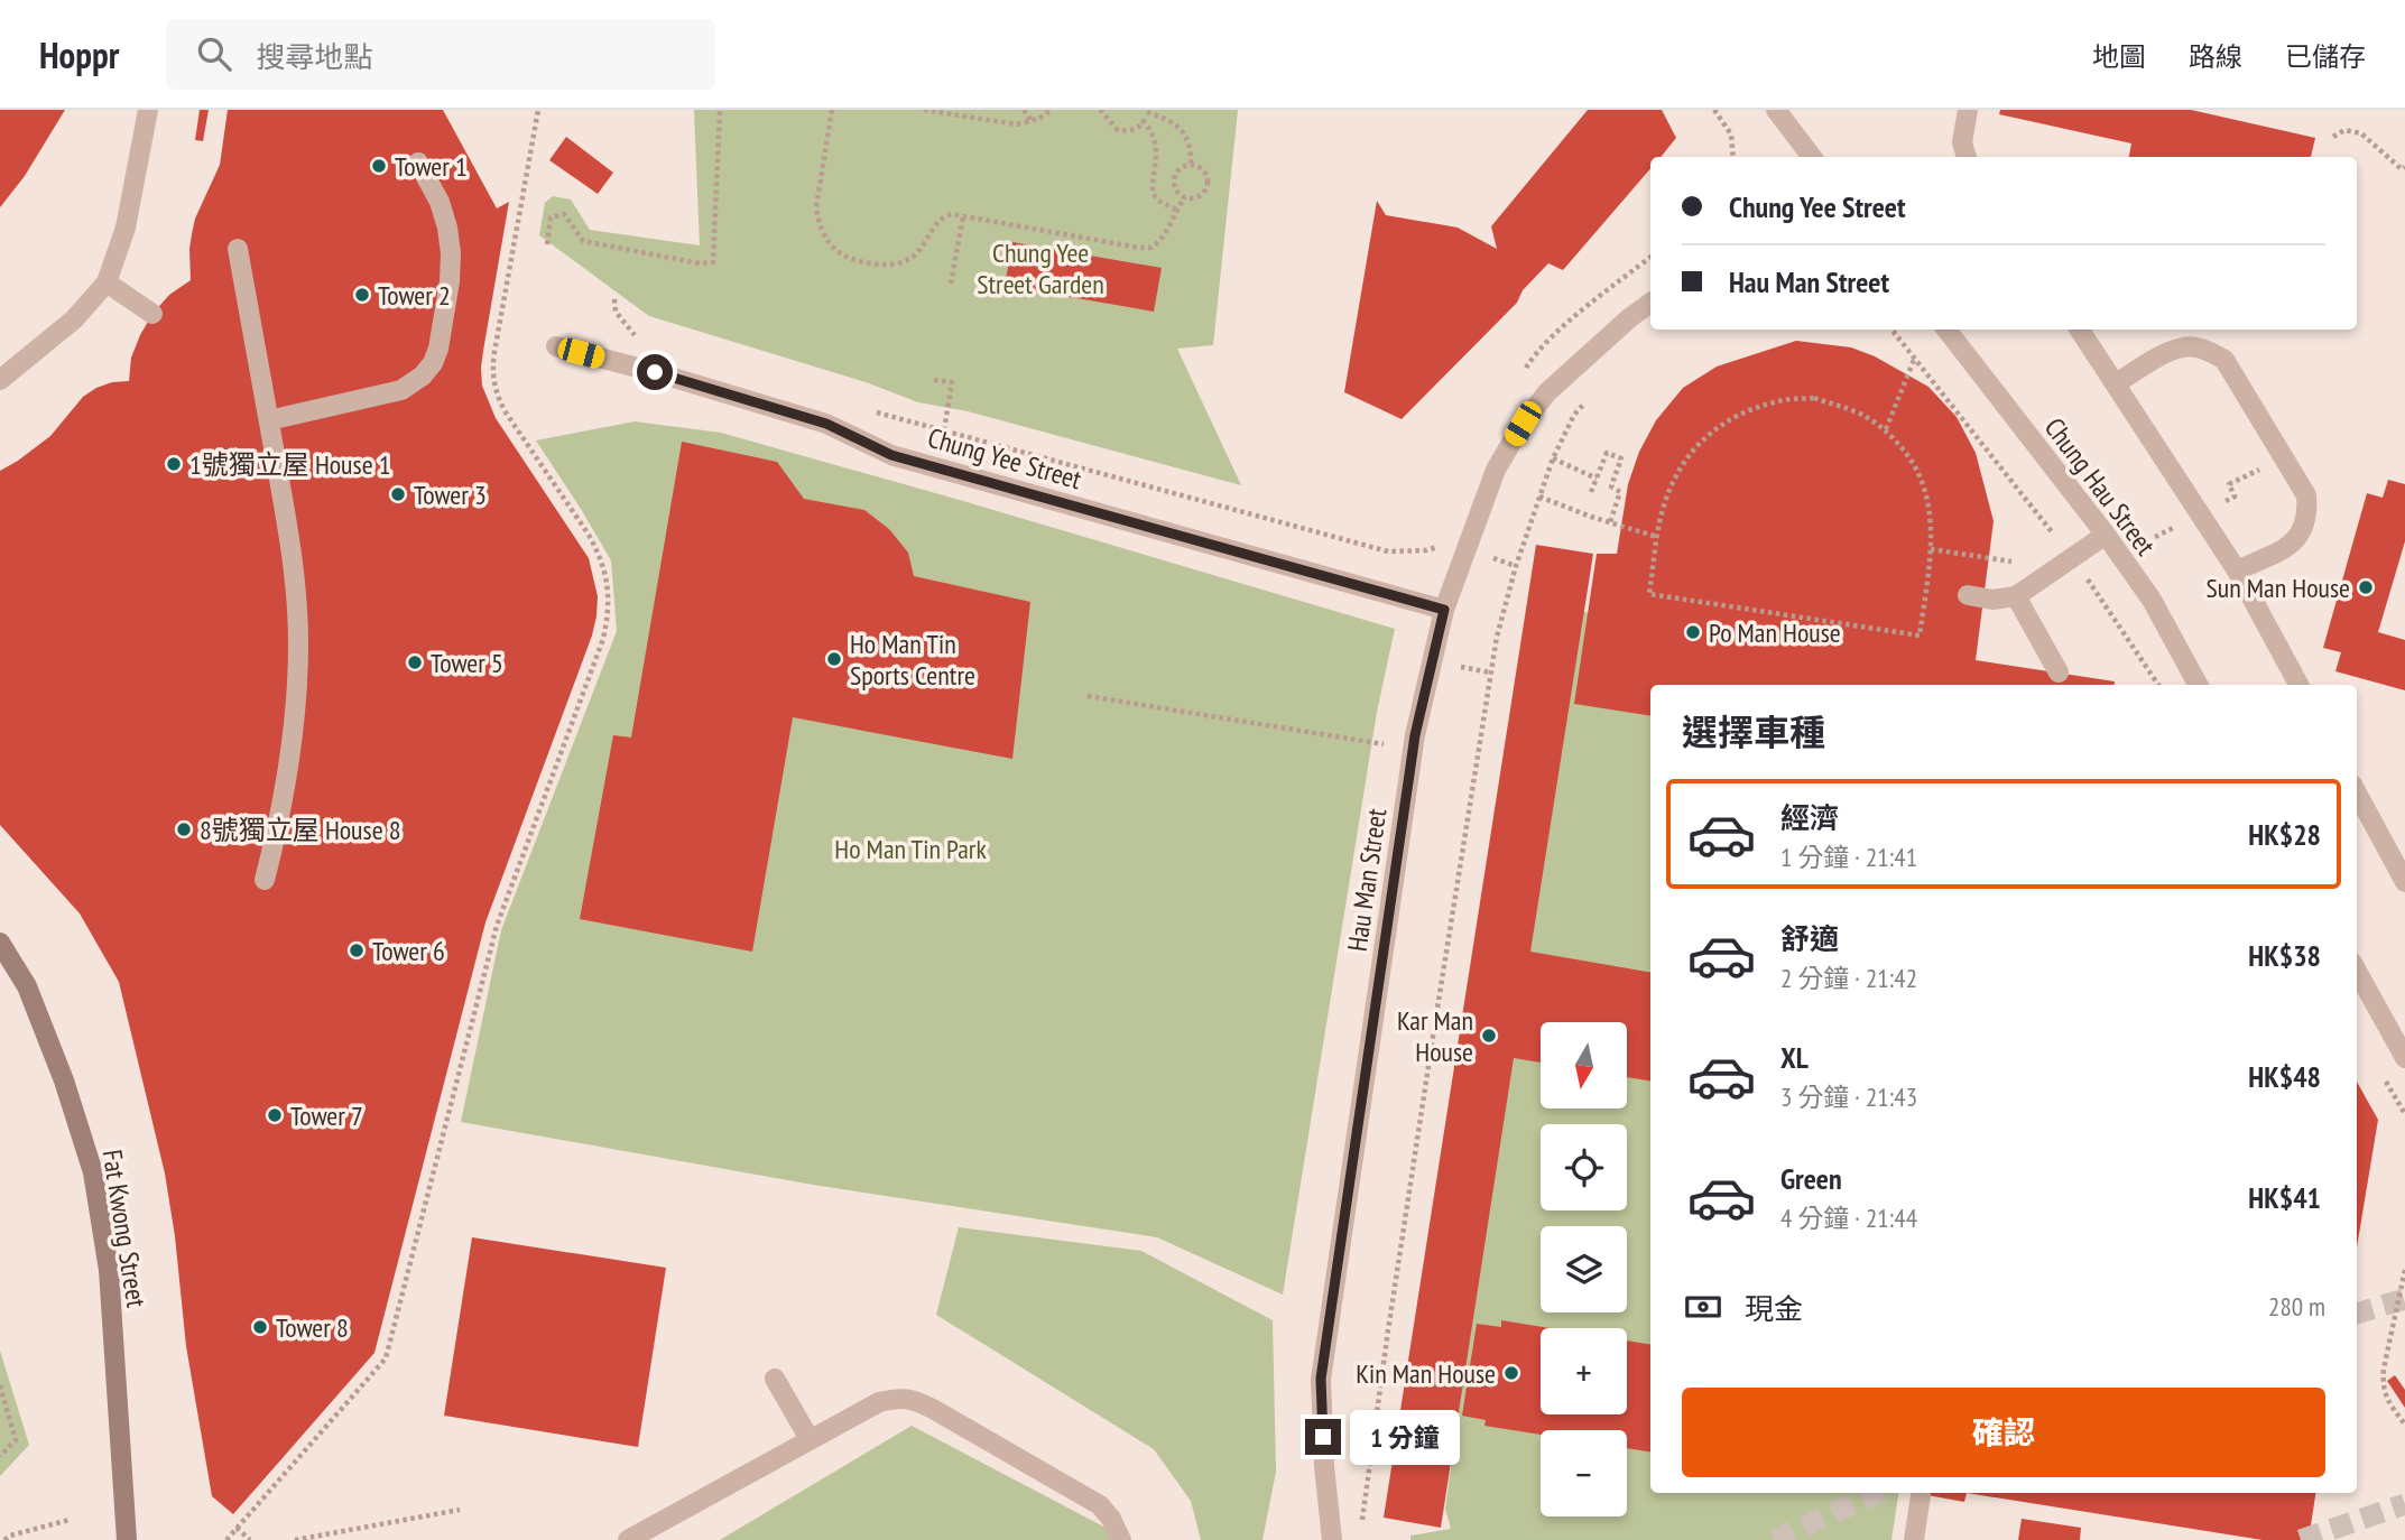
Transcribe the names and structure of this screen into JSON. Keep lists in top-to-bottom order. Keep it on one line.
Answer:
{"streets":{"main road":["Fat Kwong Street"],"street":["Chung Yee Street","Chung Hau Street","Hau Man Street"]},"crossings":[["Chung Yee Street","Hau Man Street"]],"parks":["Chung Yee Street Garden","Ho Man Tin Park"],"places":["Tower 1","Tower 2","1號獨立屋 House 1","Tower 3","Sun Man House","Po Man House","Ho Man Tin Sports Centre","Tower 5","8號獨立屋 House 8","Tower 6","Kar Man House","Tower 7","Tower 8","Kin Man House"],"north":"bottom","page":{"header":"Hoppr","search":"搜尋地點","nav":["地圖","路線","已儲存"],"banner":["Chung Yee Street","Hau Man Street"],"heading":"選擇車種","list":[{"name":"經濟","note":"1 分鐘 · 21:41","value":"HK$28"},{"name":"舒適","note":"2 分鐘 · 21:42","value":"HK$38"},{"name":"XL","note":"3 分鐘 · 21:43","value":"HK$48"},{"name":"Green","note":"4 分鐘 · 21:44","value":"HK$41"}],"map_buttons":["+","−"],"pay":["現金","280 m"],"buttons":"確認","bubble":"1 分鐘"}}
